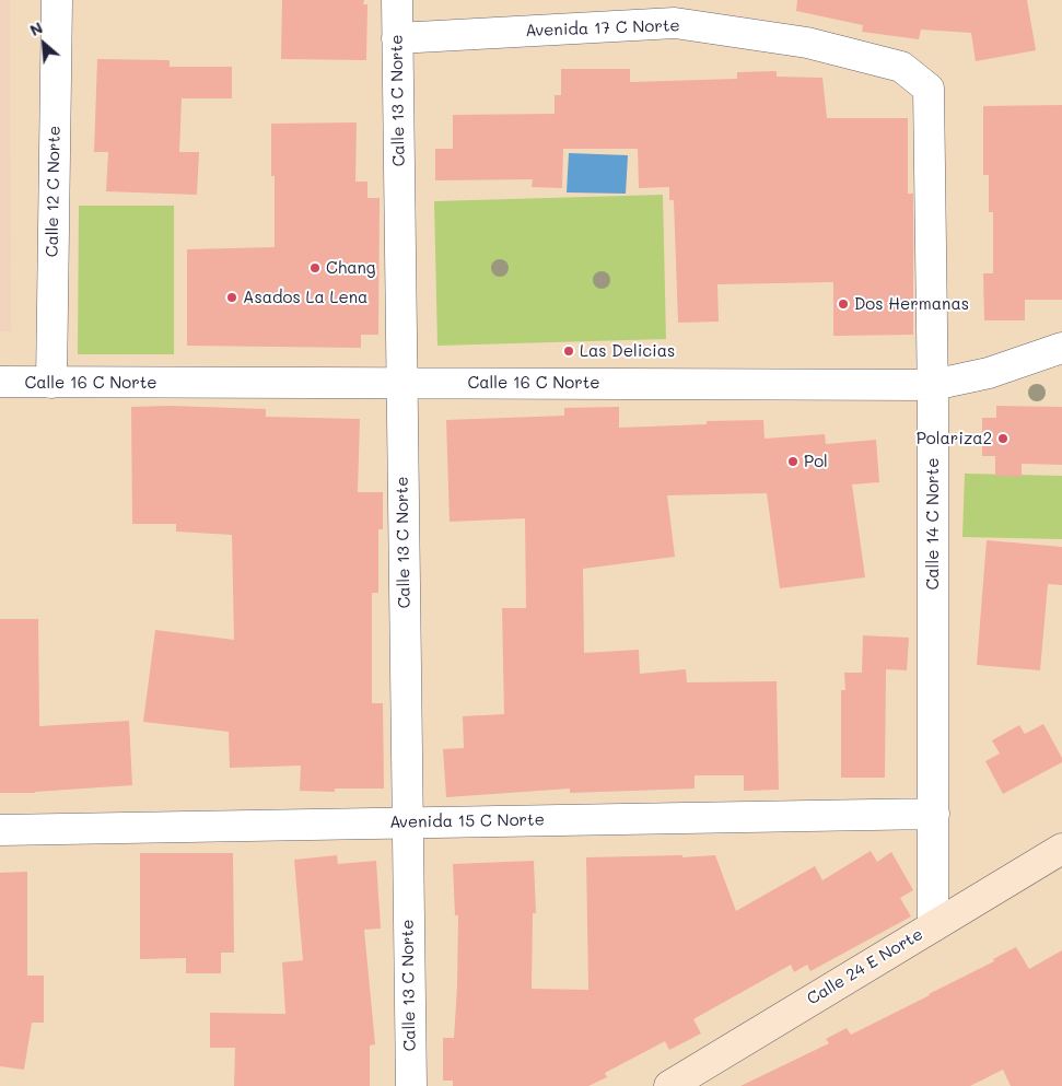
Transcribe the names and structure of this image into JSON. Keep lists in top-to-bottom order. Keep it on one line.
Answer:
{"streets":{"main road":["Calle 24 E Norte"],"street":["Avenida 17 C Norte","Calle 13 C Norte","Calle 12 C Norte","Calle 16 C Norte","Calle 14 C Norte","Avenida 15 C Norte"]},"crossings":[["Avenida 17 C Norte","Calle 13 C Norte"],["Avenida 17 C Norte","Calle 14 C Norte"],["Calle 13 C Norte","Calle 16 C Norte"],["Calle 13 C Norte","Avenida 15 C Norte"],["Calle 12 C Norte","Calle 16 C Norte"],["Calle 16 C Norte","Calle 14 C Norte"],["Calle 14 C Norte","Avenida 15 C Norte"],["Calle 14 C Norte","Calle 24 E Norte"]],"places":["Chang","Asados La Lena","Dos Hermanas","Las Delicias","Polariza2","Pol"],"north":"top left"}
